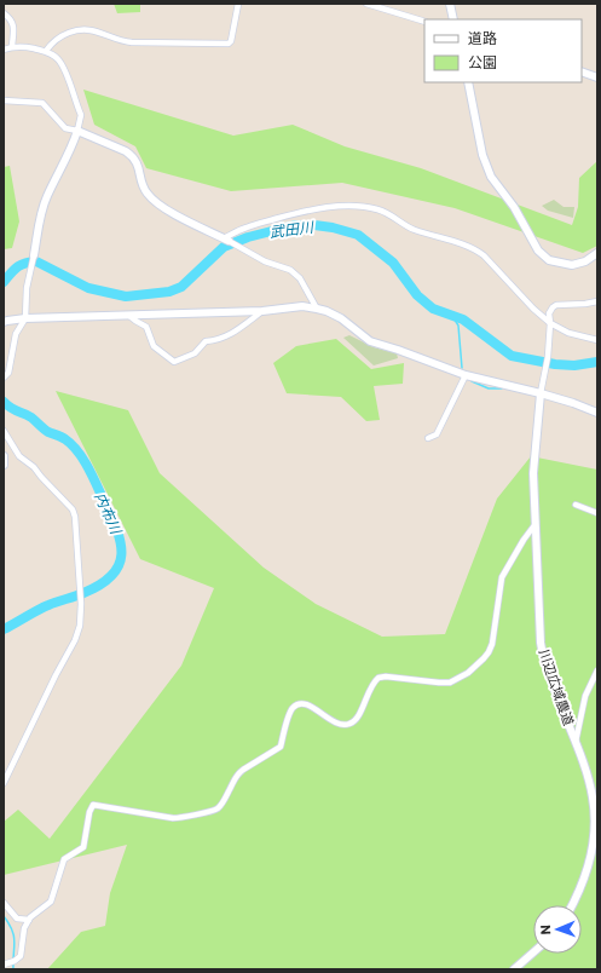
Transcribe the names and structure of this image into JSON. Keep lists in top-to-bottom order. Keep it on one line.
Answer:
{"streets":{"street":["川辺広域農道"]},"water":["武田川","内布川"],"legend":["道路","公園"],"north":"left"}
